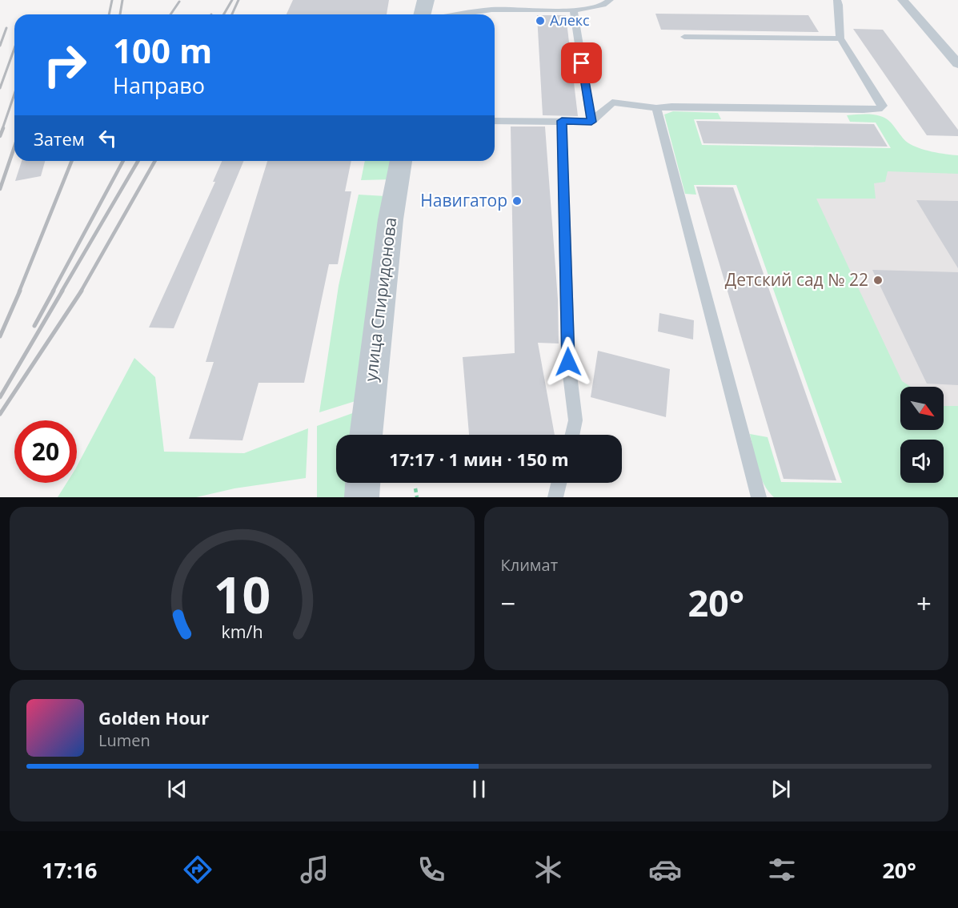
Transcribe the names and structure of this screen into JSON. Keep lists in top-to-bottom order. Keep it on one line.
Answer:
{"streets":{"street":["улица Спиридонова"]},"places":["Алекс","Навигатор","Детский сад № 22"],"north":"bottom right","page":{"turn":["100 m","Направо"],"then":"Затем","limit":"20","trip":"17:17 · 1 мин · 150 m","tile":"Климат","heat":["−","20°","+"],"song":["Golden Hour","Lumen"],"tabs":["17:16","20°"],"gauge":["10","km/h"]}}
